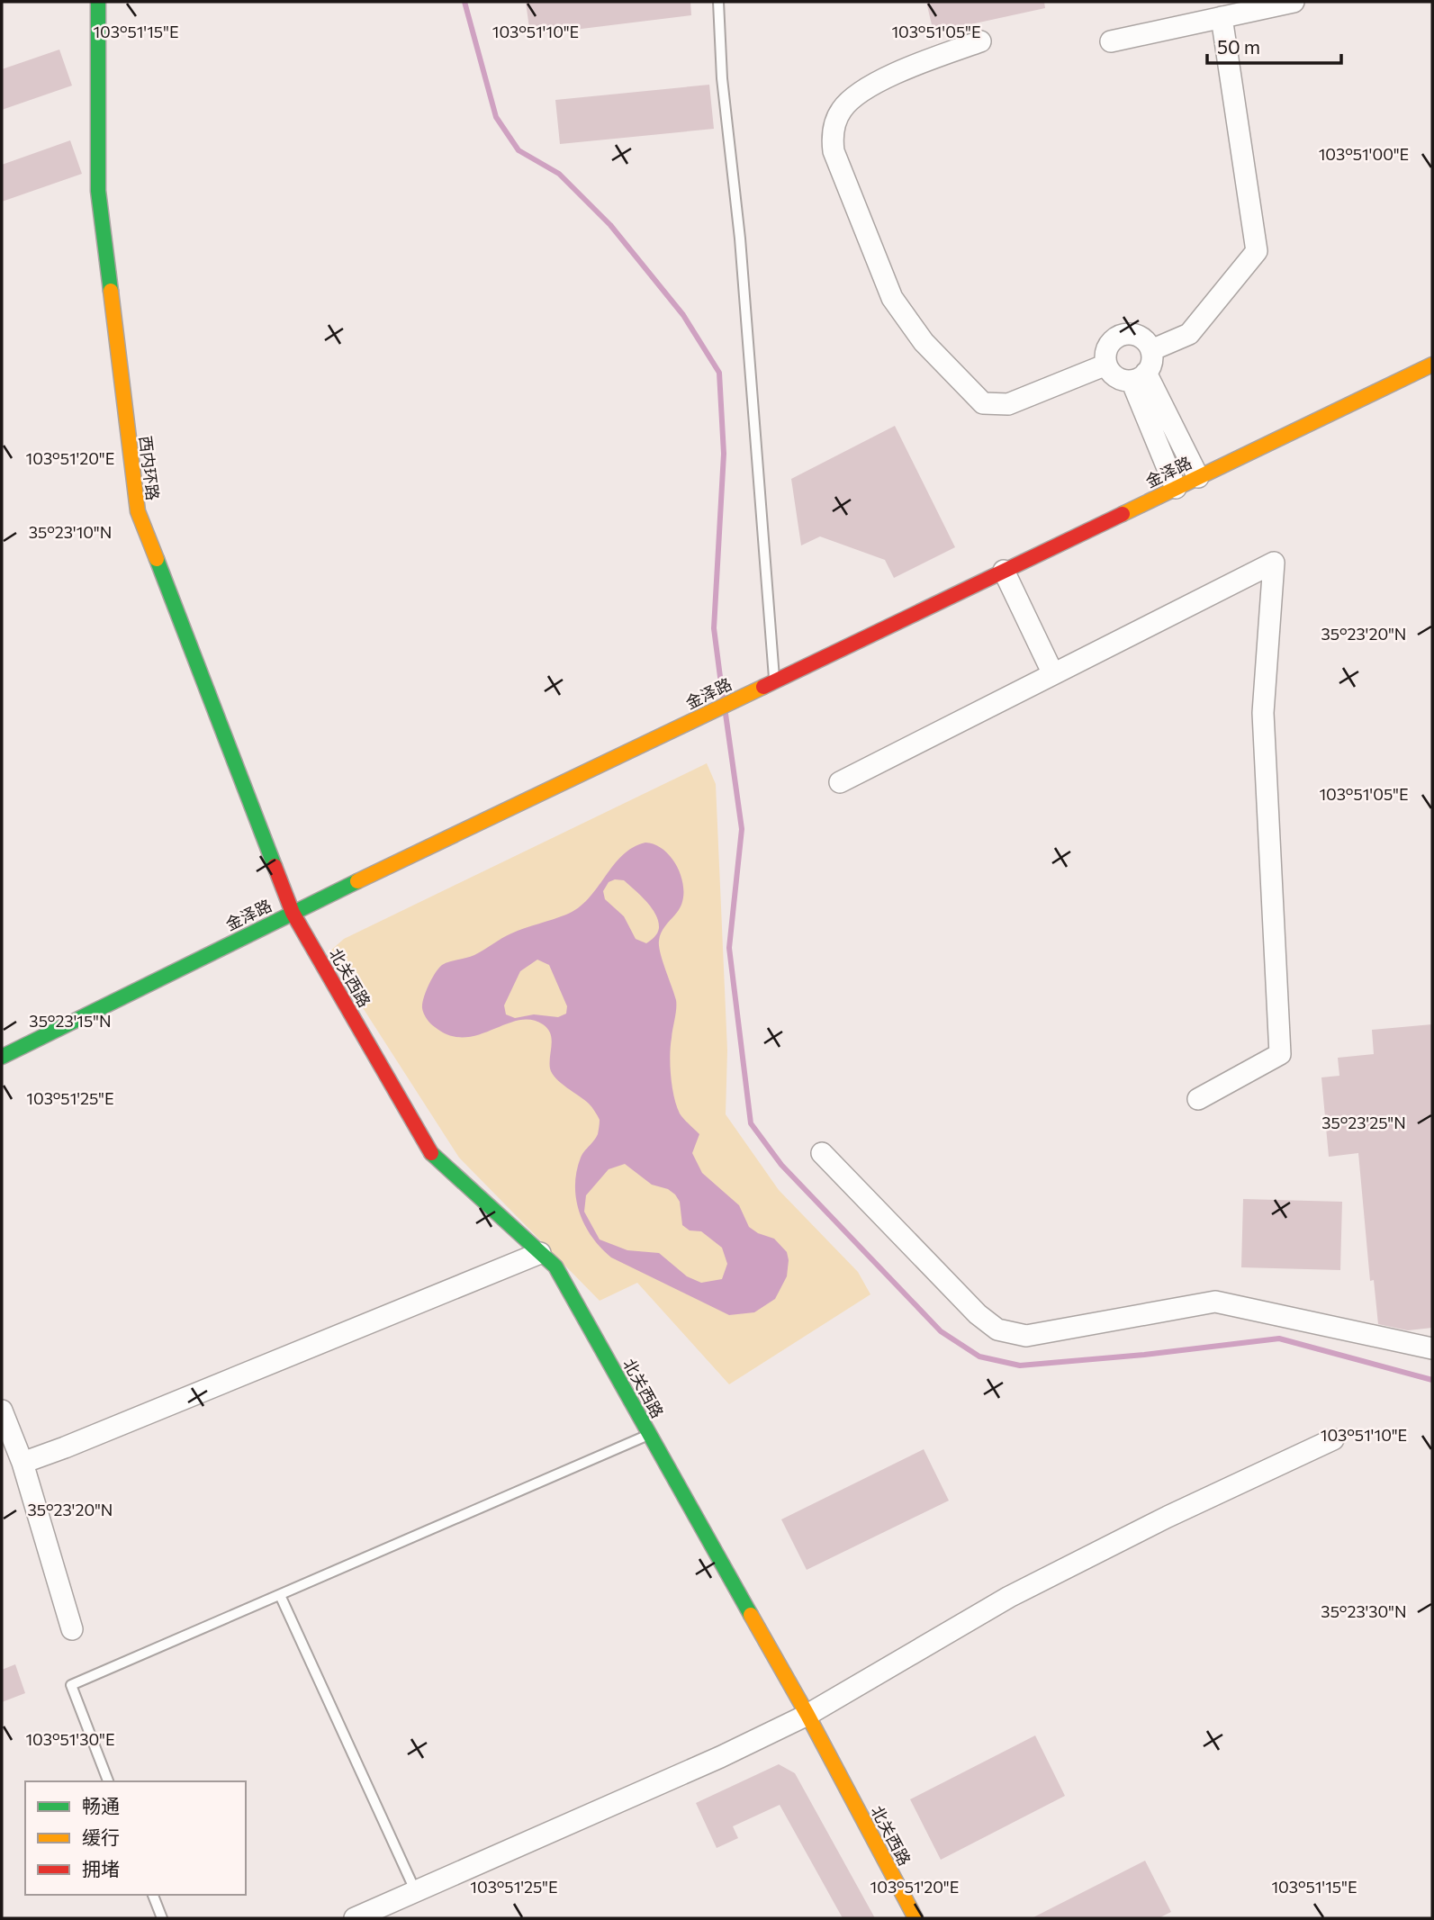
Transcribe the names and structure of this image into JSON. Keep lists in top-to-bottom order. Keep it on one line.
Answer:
{"streets":{"street":["西内环路","金泽路","北关西路"]},"crossings":[["西内环路","金泽路"],["西内环路","北关西路"],["金泽路","北关西路"]],"legend":["畅通","缓行","拥堵"],"scale_bar":"50 m","coordinates":["103°51'15\"E","103°51'10\"E","103°51'05\"E","103°51'00\"E","103°51'20\"E","35°23'10\"N","35°23'20\"N","35°23'15\"N","103°51'25\"E","35°23'25\"N","35°23'30\"N","103°51'30\"E"]}
